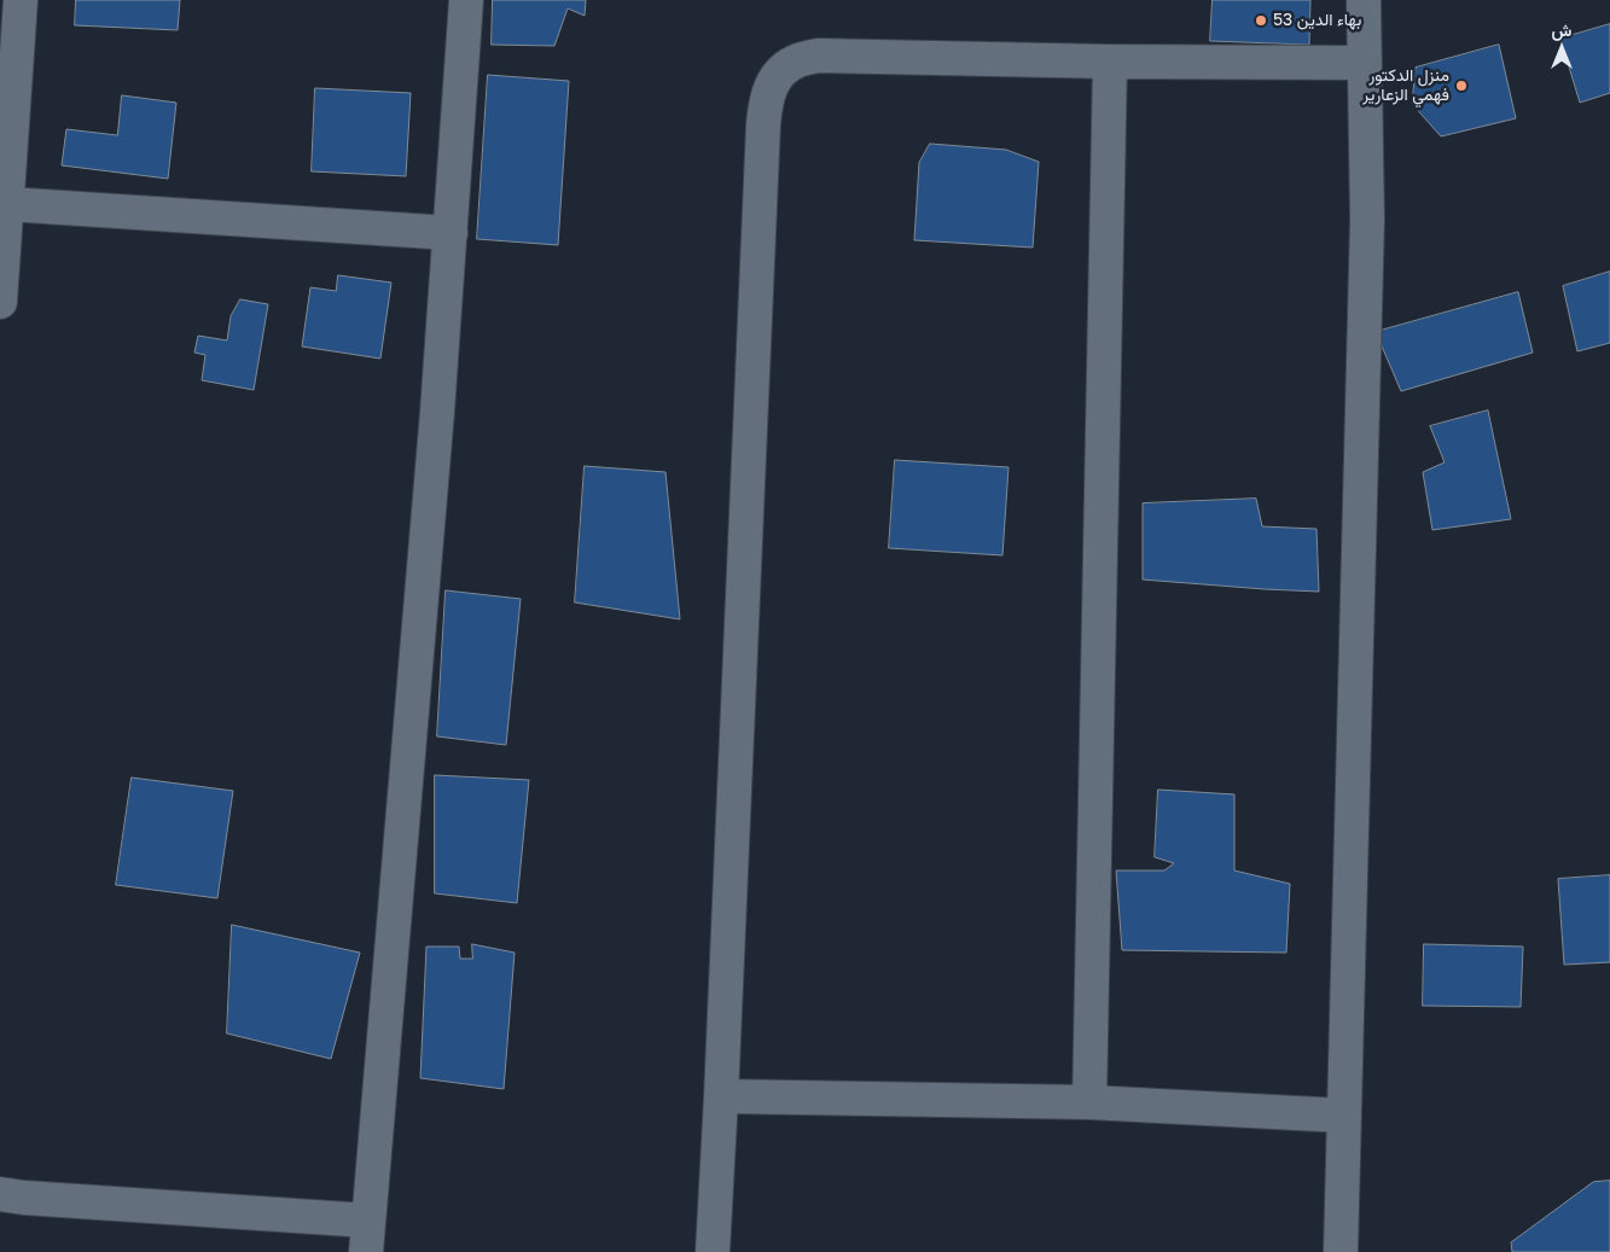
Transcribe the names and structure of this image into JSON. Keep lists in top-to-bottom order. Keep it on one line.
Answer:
{"places":["بهاء الدين 53","منزل الدكتور فهمي الزعارير"],"north":"top"}
